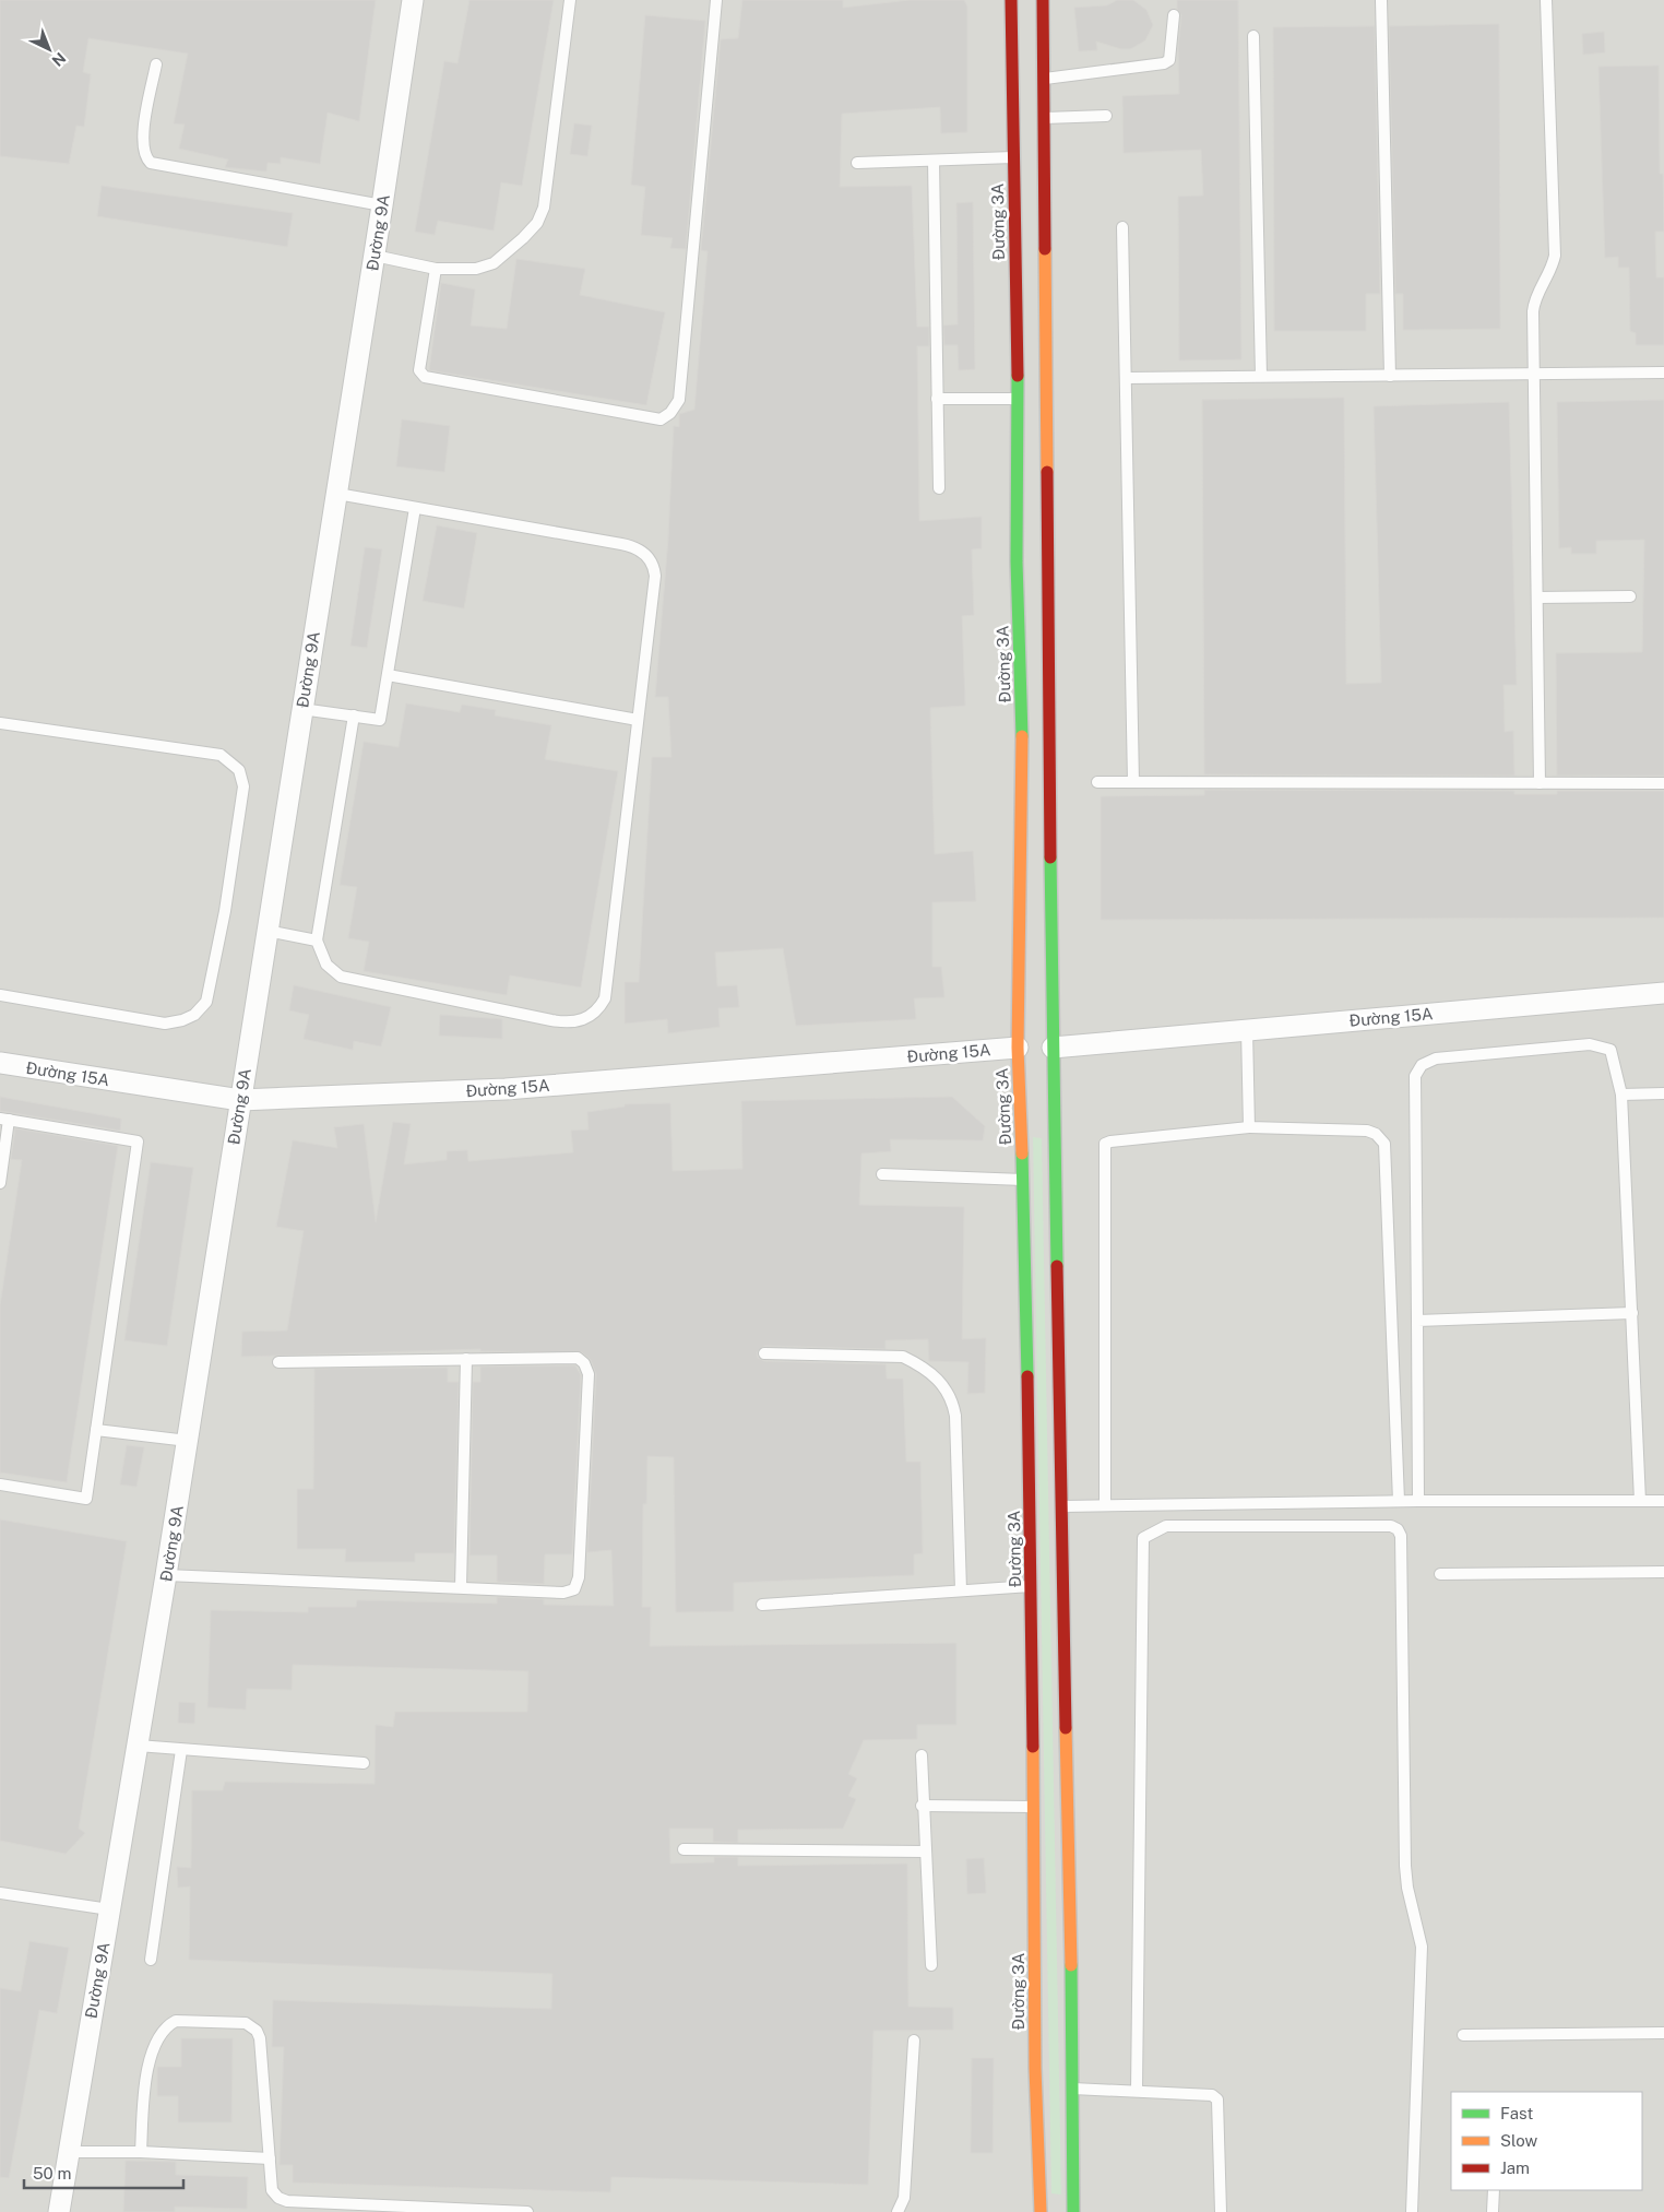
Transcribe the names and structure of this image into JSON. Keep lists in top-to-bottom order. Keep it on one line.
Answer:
{"streets":{"street":["Đường 3A","Đường 9A","Đường 15A"]},"crossings":[["Đường 3A","Đường 15A"],["Đường 9A","Đường 15A"]],"legend":["Fast","Slow","Jam"],"scale_bar":"50 m","north":"bottom right"}
